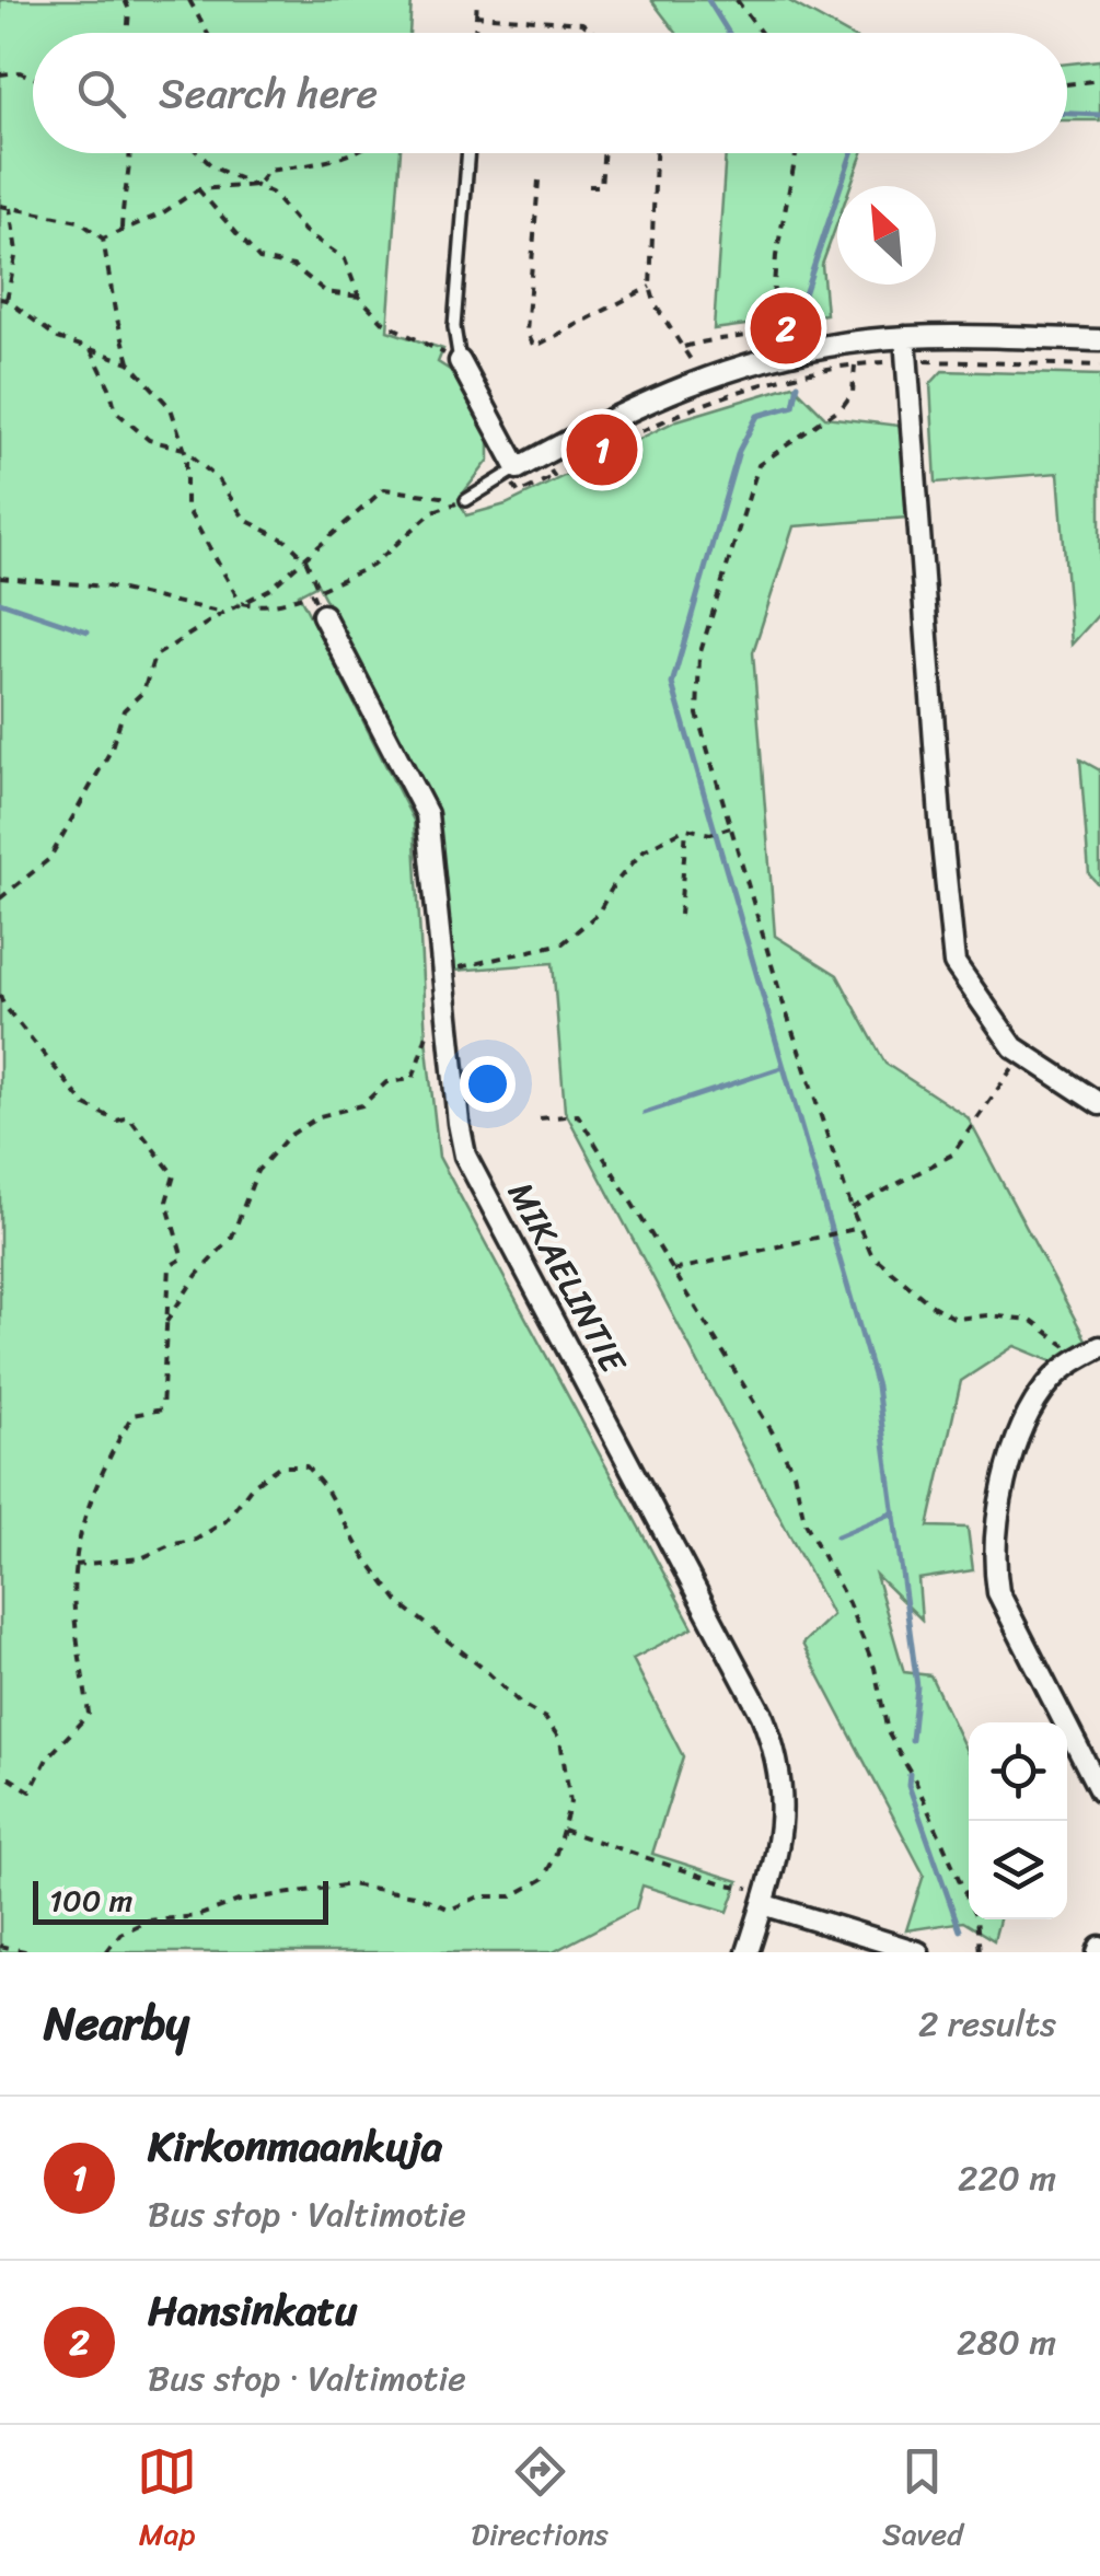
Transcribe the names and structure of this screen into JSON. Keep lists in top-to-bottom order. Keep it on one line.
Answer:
{"streets":{"street":["MIKAELINTIE"]},"scale_bar":"100 m","north":"top left","page":{"search":"Search here","pins":["2","1"],"scale":"100 m","heading":["Nearby","2 results"],"list":[{"mark":"1","name":"Kirkonmaankuja","note":"Bus stop · Valtimotie","value":"220 m"},{"mark":"2","name":"Hansinkatu","note":"Bus stop · Valtimotie","value":"280 m"}],"nav":["Map","Directions","Saved"]}}
